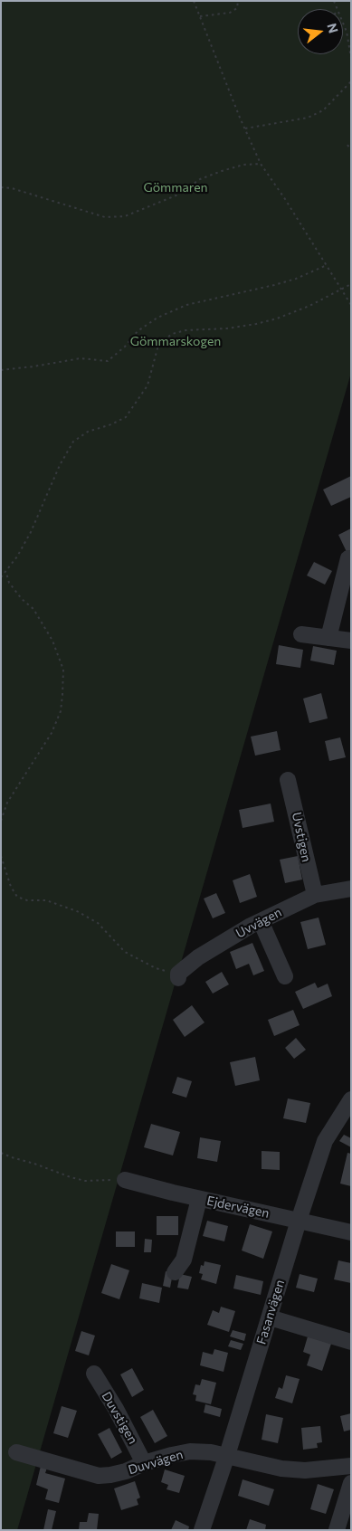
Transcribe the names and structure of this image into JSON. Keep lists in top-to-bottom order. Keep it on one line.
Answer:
{"streets":{"street":["Uvstigen","Uvvägen","Ejdervägen","Fasanvägen","Duvstigen","Duvvägen"]},"crossings":[["Uvstigen","Uvvägen"],["Ejdervägen","Fasanvägen"],["Fasanvägen","Duvvägen"],["Duvstigen","Duvvägen"]],"parks":["Gömmaren","Gömmarskogen"],"north":"right"}
